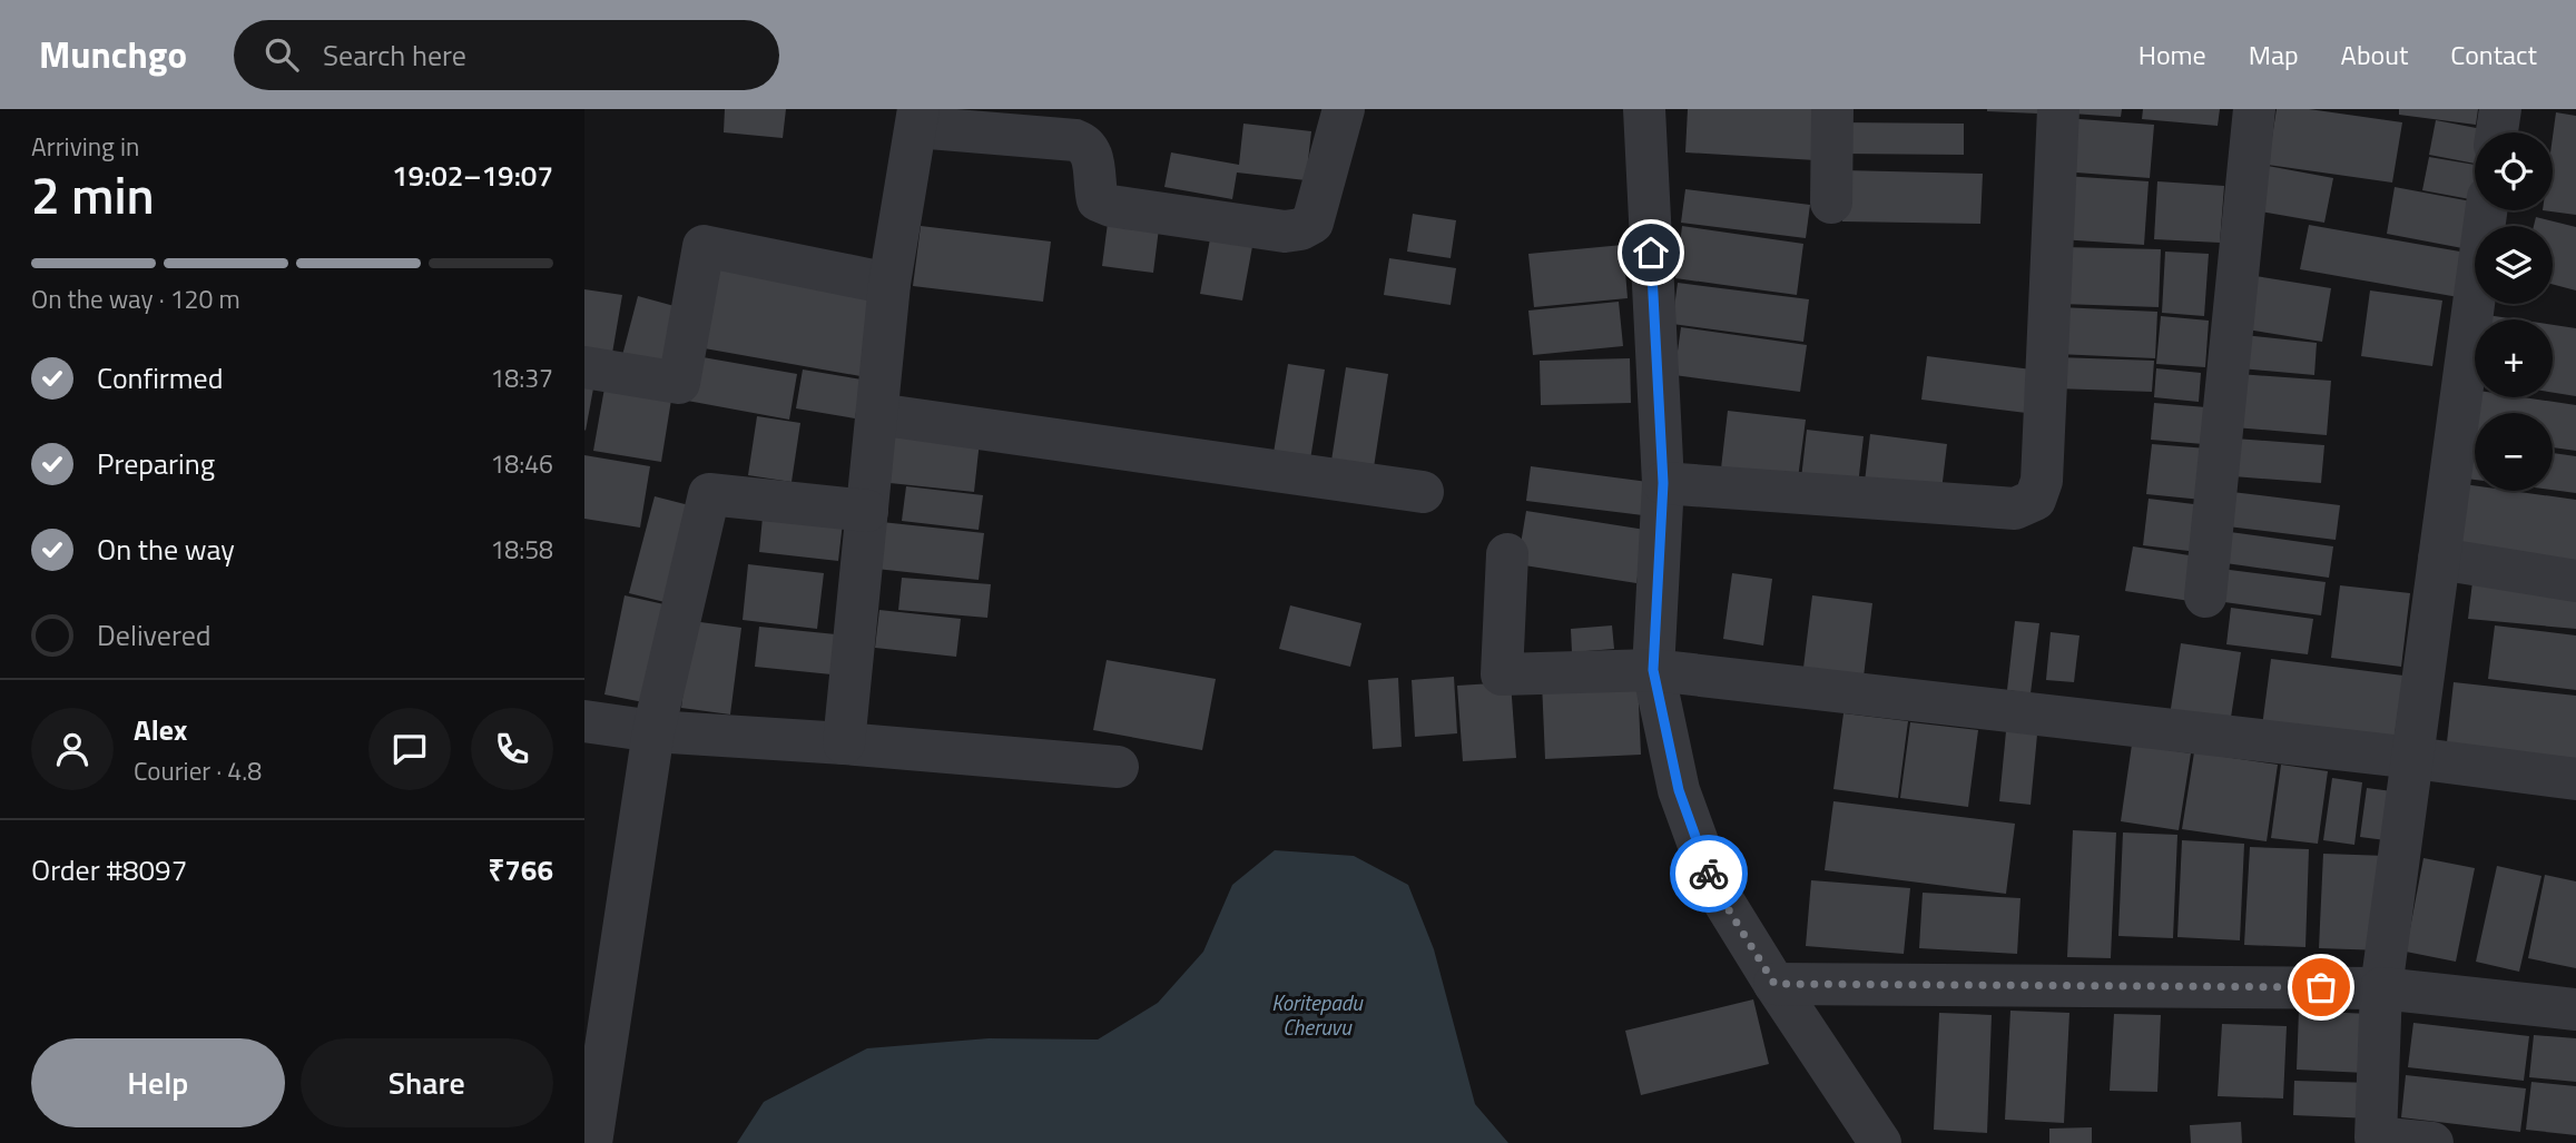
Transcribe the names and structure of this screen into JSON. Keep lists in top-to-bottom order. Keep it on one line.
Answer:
{"water":["Koritepadu Cheruvu"],"page":{"header":"Munchgo","search":"Search here","nav":["Home","Map","About","Contact"],"heading":["2 min","Arriving in","19:02–19:07"],"panel":["Alex","Courier · 4.8","Order #8097","₹766"],"map_buttons":["+","−"],"bar":"On the way · 120 m","list":[["Confirmed","18:37"],["Preparing","18:46"],["On the way","18:58"],"Delivered"],"buttons":["Help","Share"]}}
